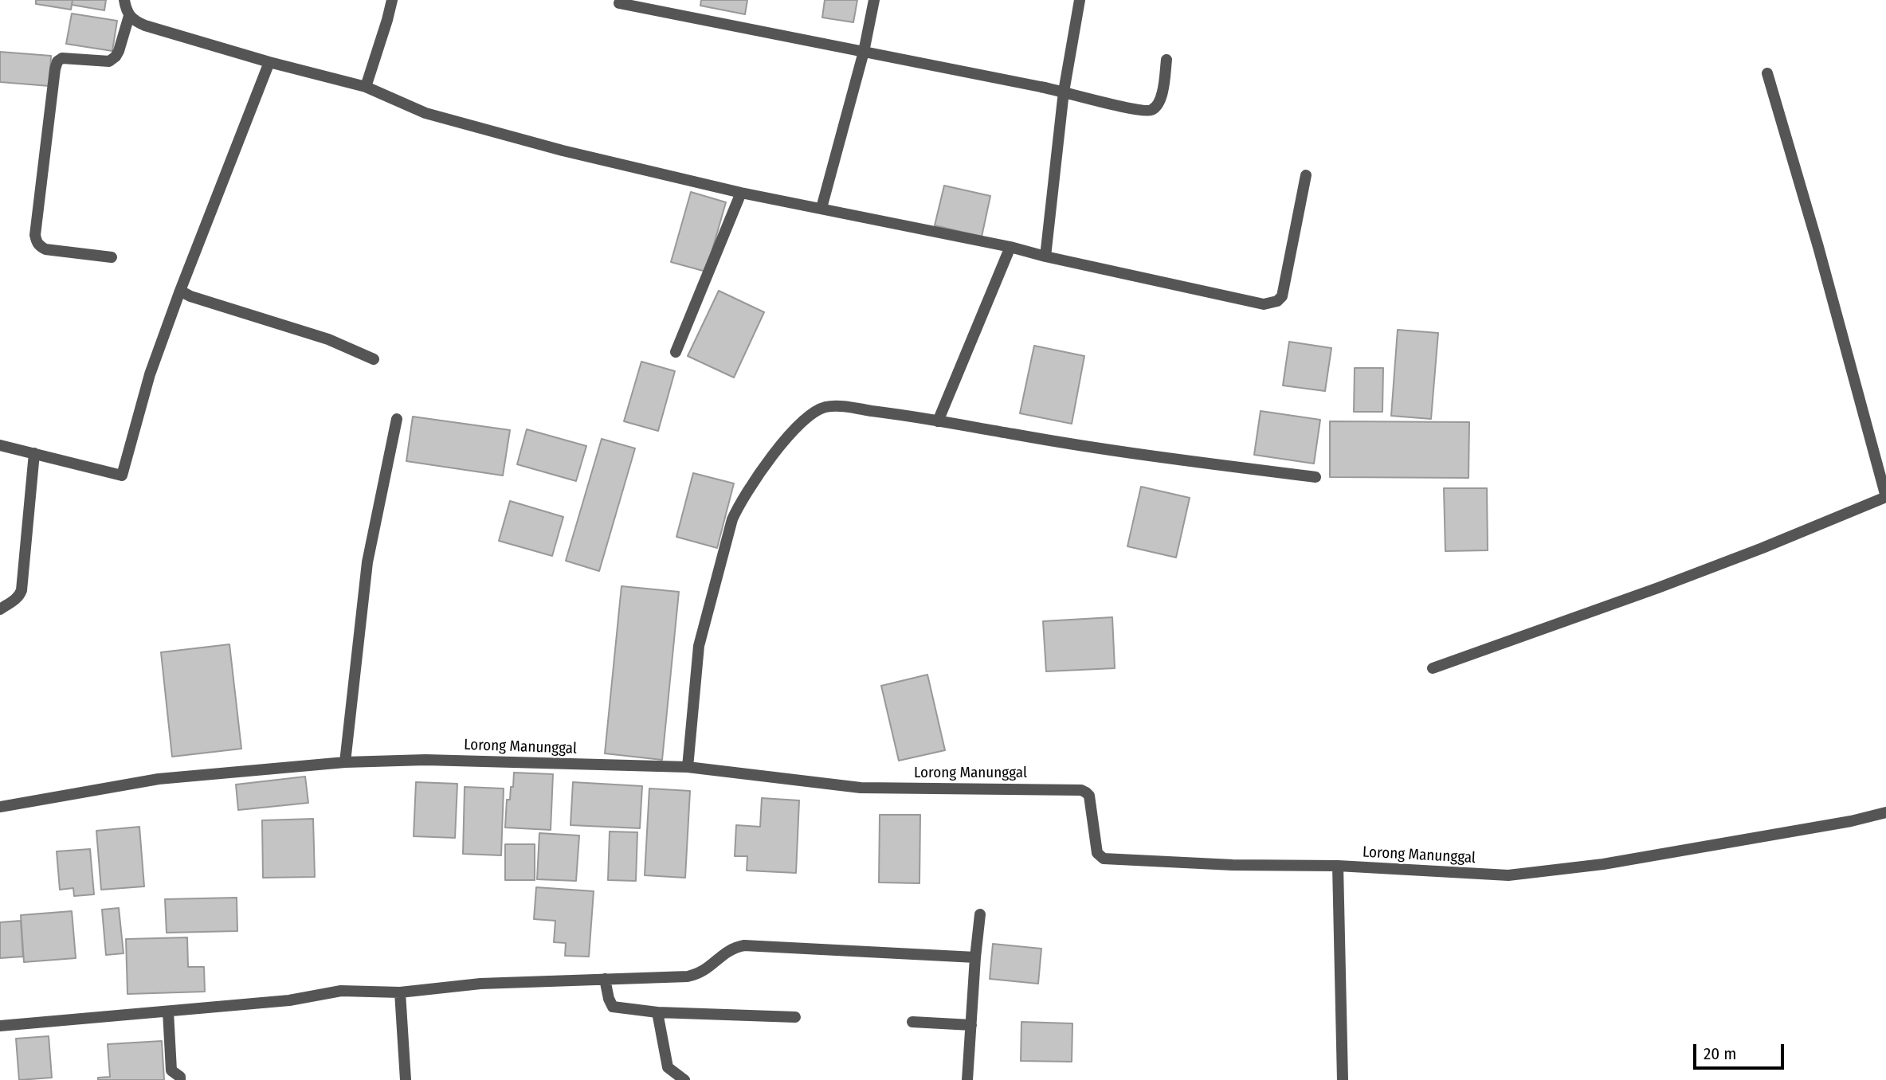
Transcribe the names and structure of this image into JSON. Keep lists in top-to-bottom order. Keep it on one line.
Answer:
{"streets":{"street":["Lorong Manunggal"]},"scale_bar":"20 m"}
